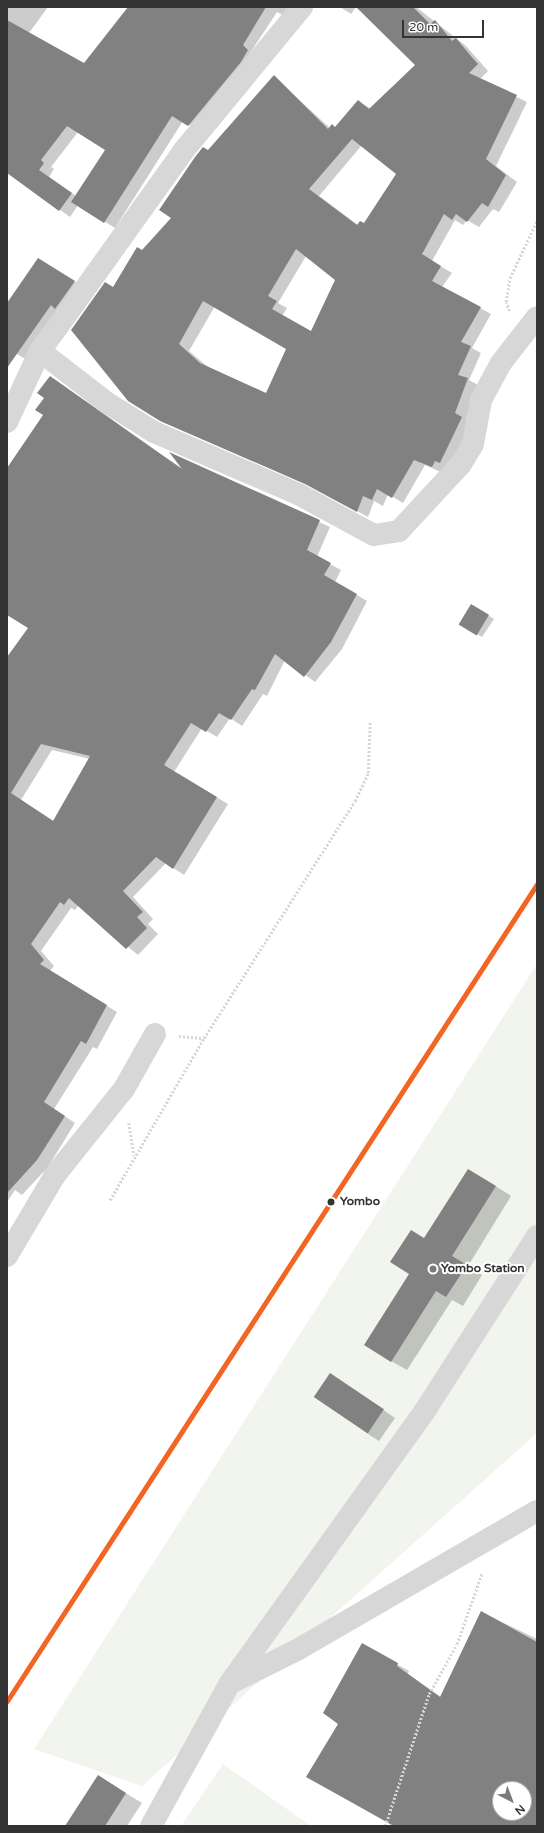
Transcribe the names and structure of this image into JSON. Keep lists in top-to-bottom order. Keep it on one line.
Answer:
{"places":["Yombo","Yombo Station"],"scale_bar":"20 m","north":"bottom right"}
